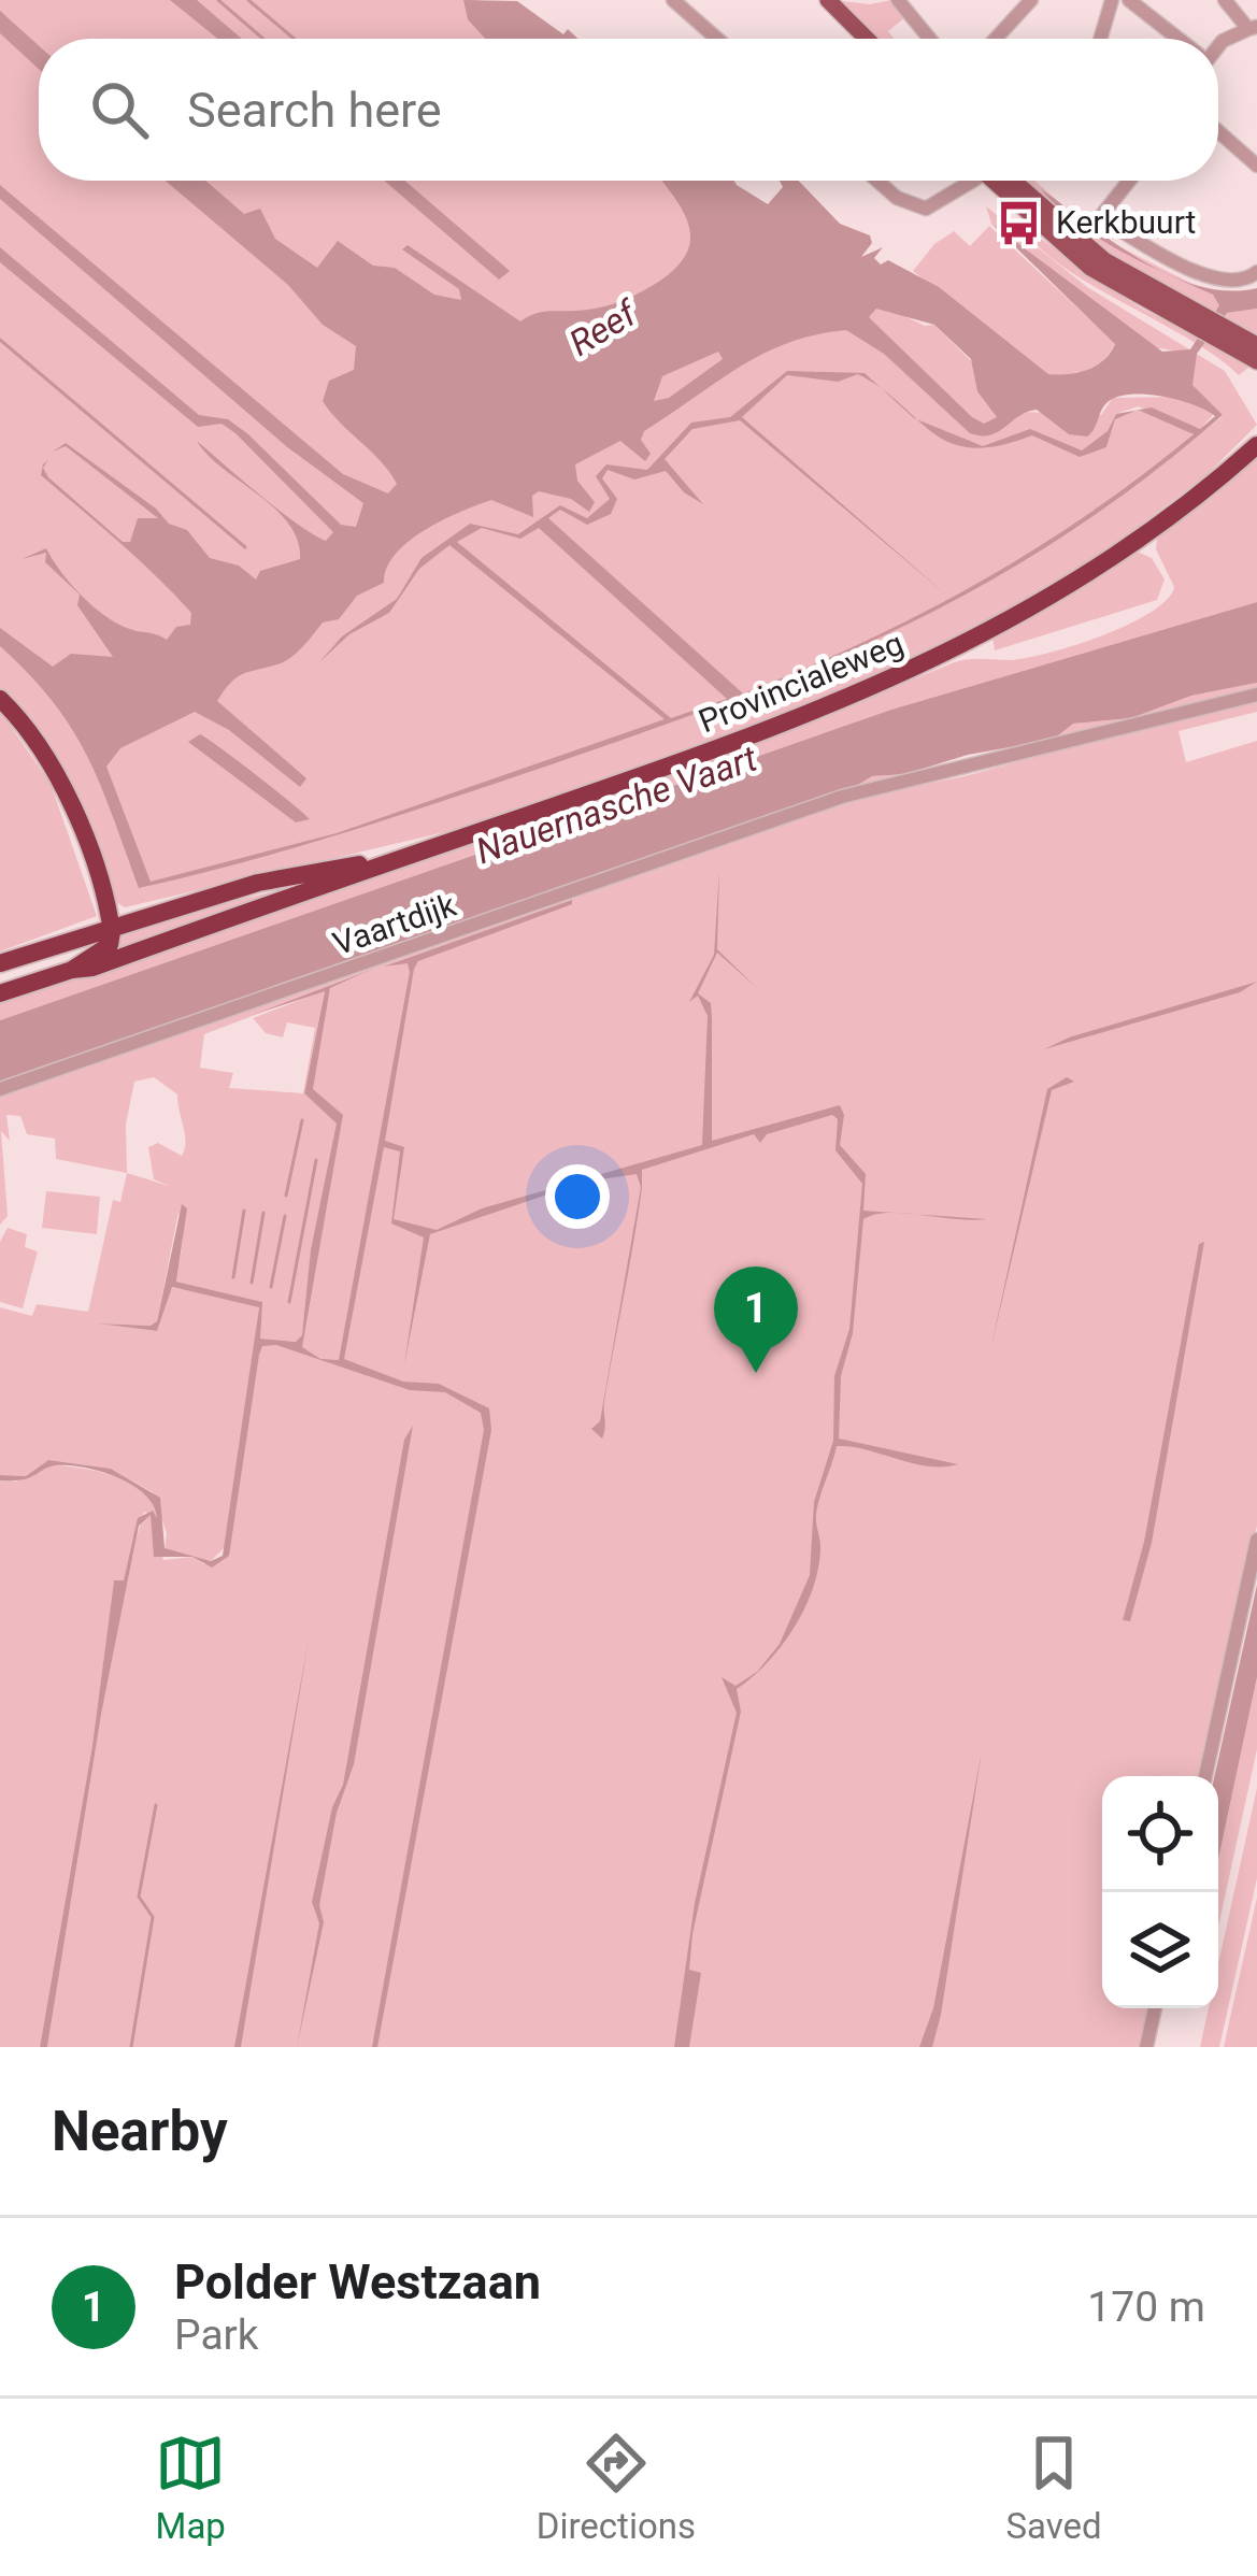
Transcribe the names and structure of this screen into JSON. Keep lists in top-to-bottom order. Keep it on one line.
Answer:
{"streets":{"highway":["Provincialeweg"],"street":["Vaartdijk"]},"water":["Reef","Nauernasche Vaart"],"places":{"bus stop":["Kerkbuurt"]},"page":{"search":"Search here","pins":"1","heading":"Nearby","list":[{"mark":"1","name":"Polder Westzaan","note":"Park","value":"170 m"}],"nav":["Map","Directions","Saved"]}}
